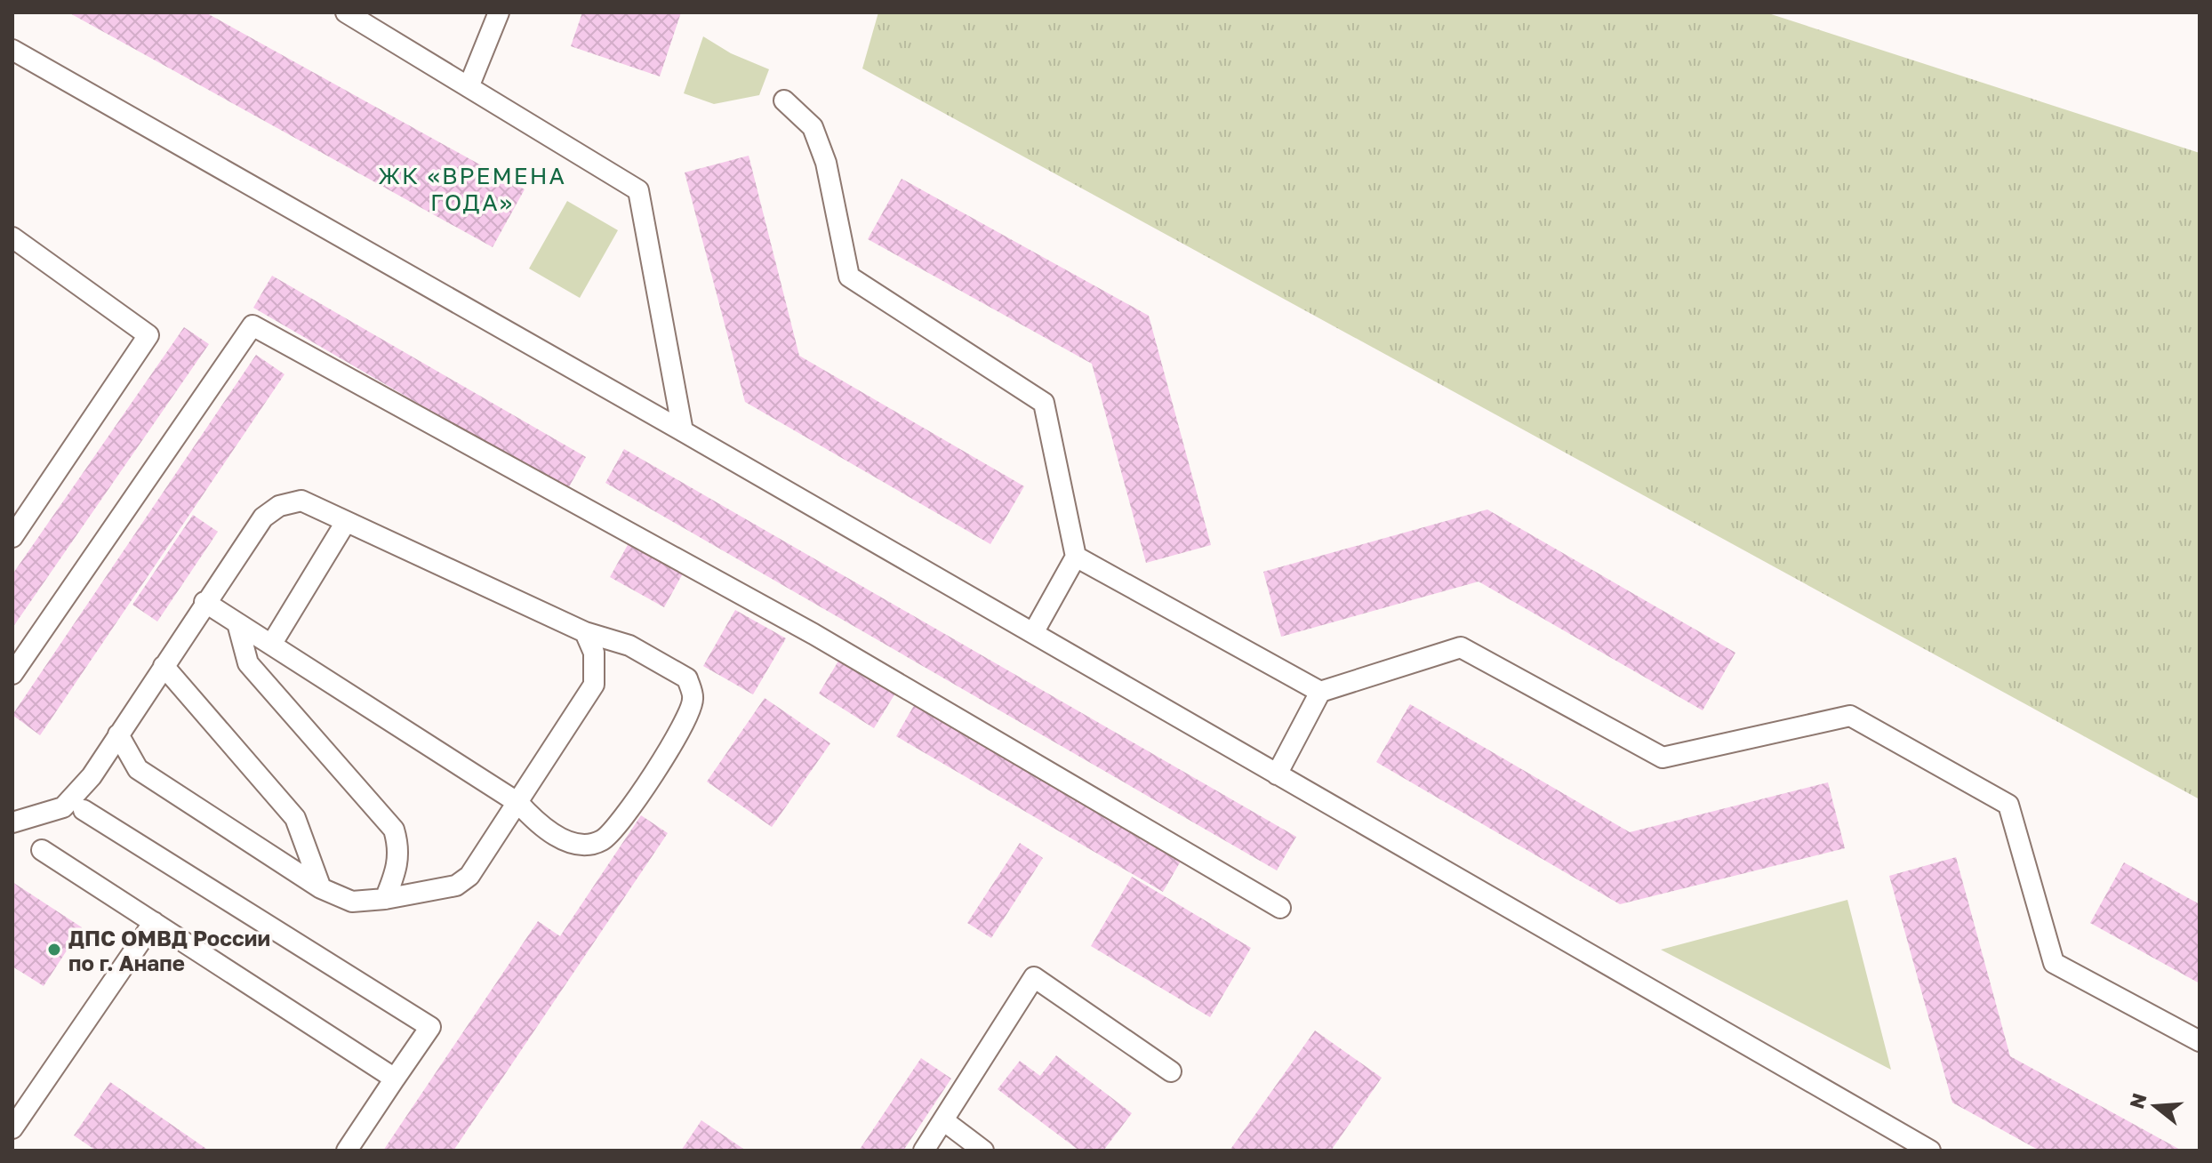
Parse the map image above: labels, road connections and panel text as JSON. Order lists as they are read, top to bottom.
{
  "districts": ["ЖК «ВРЕМЕНА ГОДА»"],
  "places": ["ДПС ОМВД России по г. Анапе"],
  "north": "left"
}
